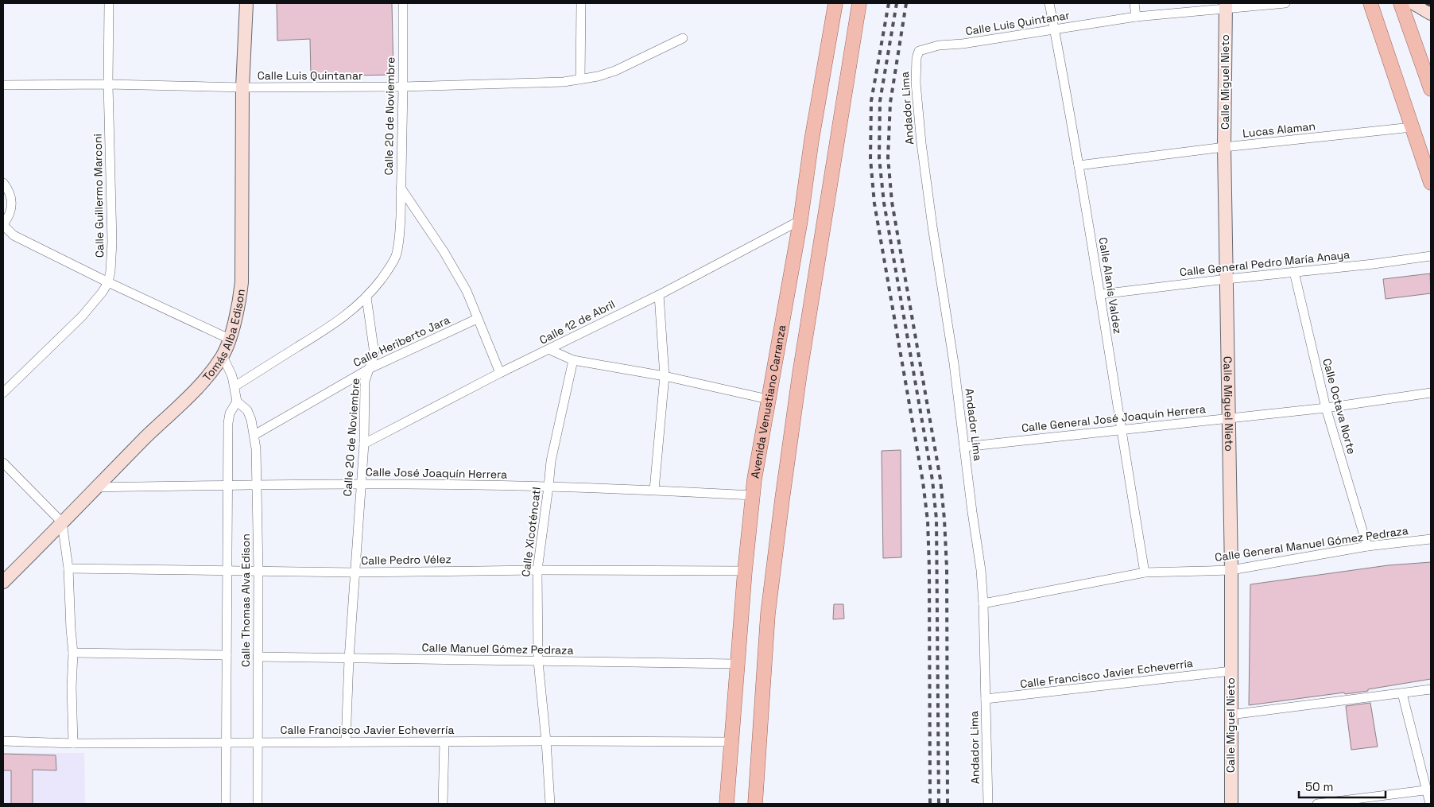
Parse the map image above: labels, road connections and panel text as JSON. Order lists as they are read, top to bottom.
{
  "streets": {
    "main road": ["Avenida Venustiano Carranza"],
    "street": [
      "Calle Luis Quintanar",
      "Calle Miguel Nieto",
      "Andador Lima",
      "Calle 20 de Noviembre",
      "Lucas Alaman",
      "Calle Guillermo Marconi",
      "Calle General Pedro María Anaya",
      "Calle Alanís Valdez",
      "Calle 12 de Abril",
      "Tomás Alba Edison",
      "Calle Heriberto Jara",
      "Calle Octava Norte",
      "Calle General José Joaquín Herrera",
      "Calle José Joaquín Herrera",
      "Calle Xicoténcatl",
      "Calle General Manuel Gómez Pedraza",
      "Calle Pedro Vélez",
      "Calle Thomas Alva Edison",
      "Calle Manuel Gómez Pedraza",
      "Calle Francisco Javier Echeverría"
    ]
  },
  "crossings": [
    ["Calle Luis Quintanar", "Calle Miguel Nieto"],
    ["Calle Luis Quintanar", "Andador Lima"],
    ["Calle Luis Quintanar", "Calle 20 de Noviembre"],
    ["Calle Luis Quintanar", "Calle Guillermo Marconi"],
    ["Calle Luis Quintanar", "Calle Alanís Valdez"],
    ["Calle Luis Quintanar", "Tomás Alba Edison"],
    ["Calle Miguel Nieto", "Lucas Alaman"],
    ["Calle Miguel Nieto", "Calle General Pedro María Anaya"],
    ["Calle Miguel Nieto", "Calle General José Joaquín Herrera"],
    ["Calle Miguel Nieto", "Calle General Manuel Gómez Pedraza"],
    ["Calle Miguel Nieto", "Calle Francisco Javier Echeverría"],
    ["Andador Lima", "Calle General José Joaquín Herrera"],
    ["Andador Lima", "Calle General Manuel Gómez Pedraza"],
    ["Andador Lima", "Calle Francisco Javier Echeverría"],
    ["Calle 20 de Noviembre", "Calle 12 de Abril"],
    ["Calle 20 de Noviembre", "Calle Heriberto Jara"],
    ["Calle 20 de Noviembre", "Calle José Joaquín Herrera"],
    ["Calle 20 de Noviembre", "Calle Pedro Vélez"],
    ["Calle 20 de Noviembre", "Calle Manuel Gómez Pedraza"],
    ["Calle 20 de Noviembre", "Calle Francisco Javier Echeverría"],
    ["Lucas Alaman", "Calle Alanís Valdez"],
    ["Calle General Pedro María Anaya", "Calle Alanís Valdez"],
    ["Calle General Pedro María Anaya", "Calle Octava Norte"],
    ["Calle Alanís Valdez", "Calle General José Joaquín Herrera"],
    ["Calle Alanís Valdez", "Calle General Manuel Gómez Pedraza"],
    ["Calle 12 de Abril", "Avenida Venustiano Carranza"],
    ["Tomás Alba Edison", "Calle José Joaquín Herrera"],
    ["Calle Heriberto Jara", "Calle Thomas Alva Edison"],
    ["Avenida Venustiano Carranza", "Calle José Joaquín Herrera"],
    ["Avenida Venustiano Carranza", "Calle Pedro Vélez"],
    ["Avenida Venustiano Carranza", "Calle Manuel Gómez Pedraza"],
    ["Avenida Venustiano Carranza", "Calle Francisco Javier Echeverría"],
    ["Calle Octava Norte", "Calle General José Joaquín Herrera"],
    ["Calle Octava Norte", "Calle General Manuel Gómez Pedraza"],
    ["Calle José Joaquín Herrera", "Calle Xicoténcatl"],
    ["Calle José Joaquín Herrera", "Calle Thomas Alva Edison"],
    ["Calle Xicoténcatl", "Calle Pedro Vélez"],
    ["Calle Xicoténcatl", "Calle Manuel Gómez Pedraza"],
    ["Calle Xicoténcatl", "Calle Francisco Javier Echeverría"],
    ["Calle Pedro Vélez", "Calle Thomas Alva Edison"],
    ["Calle Thomas Alva Edison", "Calle Manuel Gómez Pedraza"],
    ["Calle Thomas Alva Edison", "Calle Francisco Javier Echeverría"]
  ],
  "scale_bar": "50 m"
}
